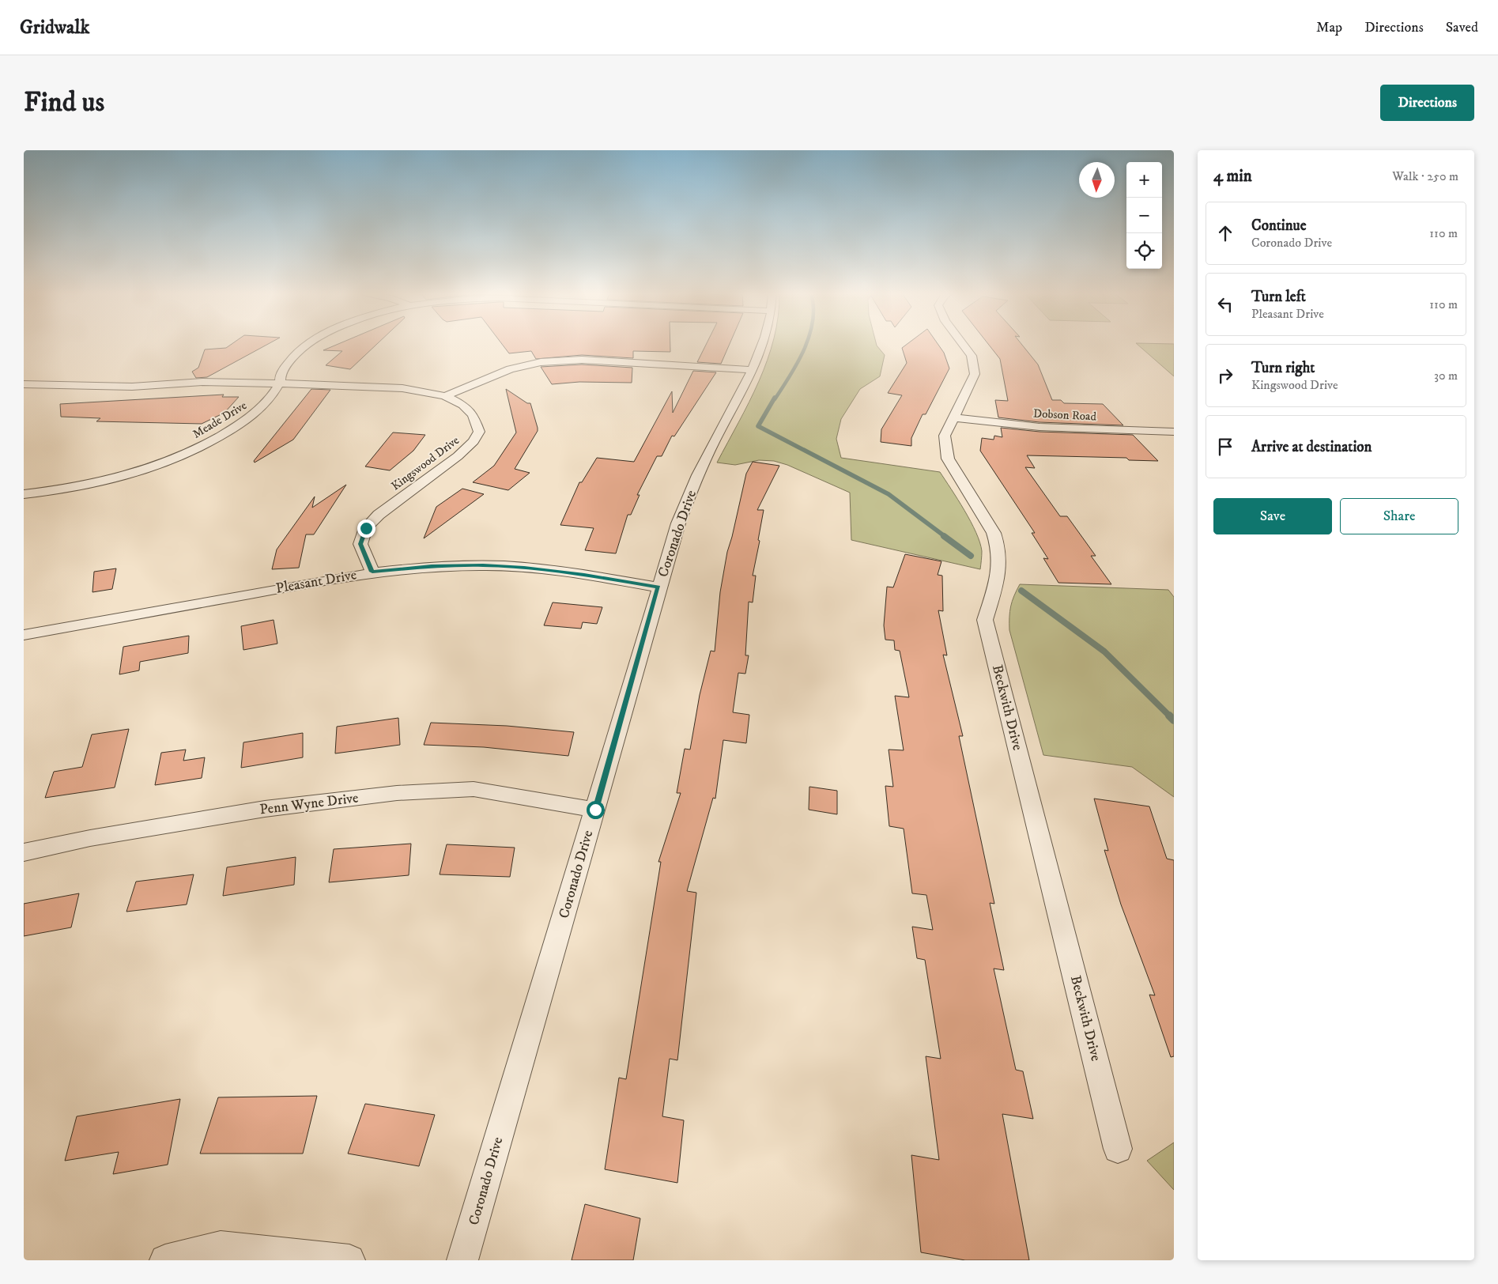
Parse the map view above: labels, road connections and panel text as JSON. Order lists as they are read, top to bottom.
{
  "streets": {
    "street": [
      "Dobson Road",
      "Meade Drive",
      "Kingswood Drive",
      "Coronado Drive",
      "Pleasant Drive",
      "Beckwith Drive",
      "Penn Wyne Drive"
    ]
  },
  "crossings": [
    ["Dobson Road", "Beckwith Drive"],
    ["Meade Drive", "Kingswood Drive"],
    ["Kingswood Drive", "Pleasant Drive"],
    ["Coronado Drive", "Pleasant Drive"],
    ["Coronado Drive", "Penn Wyne Drive"]
  ],
  "north": "bottom",
  "page": {
    "header": "Gridwalk",
    "nav": ["Map", "Directions", "Saved"],
    "buttons": [
      "Directions",
      ["Save", "Share"]
    ],
    "title": "Find us",
    "heading": ["4 min", "Walk · 250 m"],
    "map_buttons": ["+", "−"],
    "list": [
      ["Continue", "Coronado Drive", "110 m"],
      ["Turn left", "Pleasant Drive", "110 m"],
      ["Turn right", "Kingswood Drive", "30 m"],
      "Arrive at destination"
    ]
  }
}
